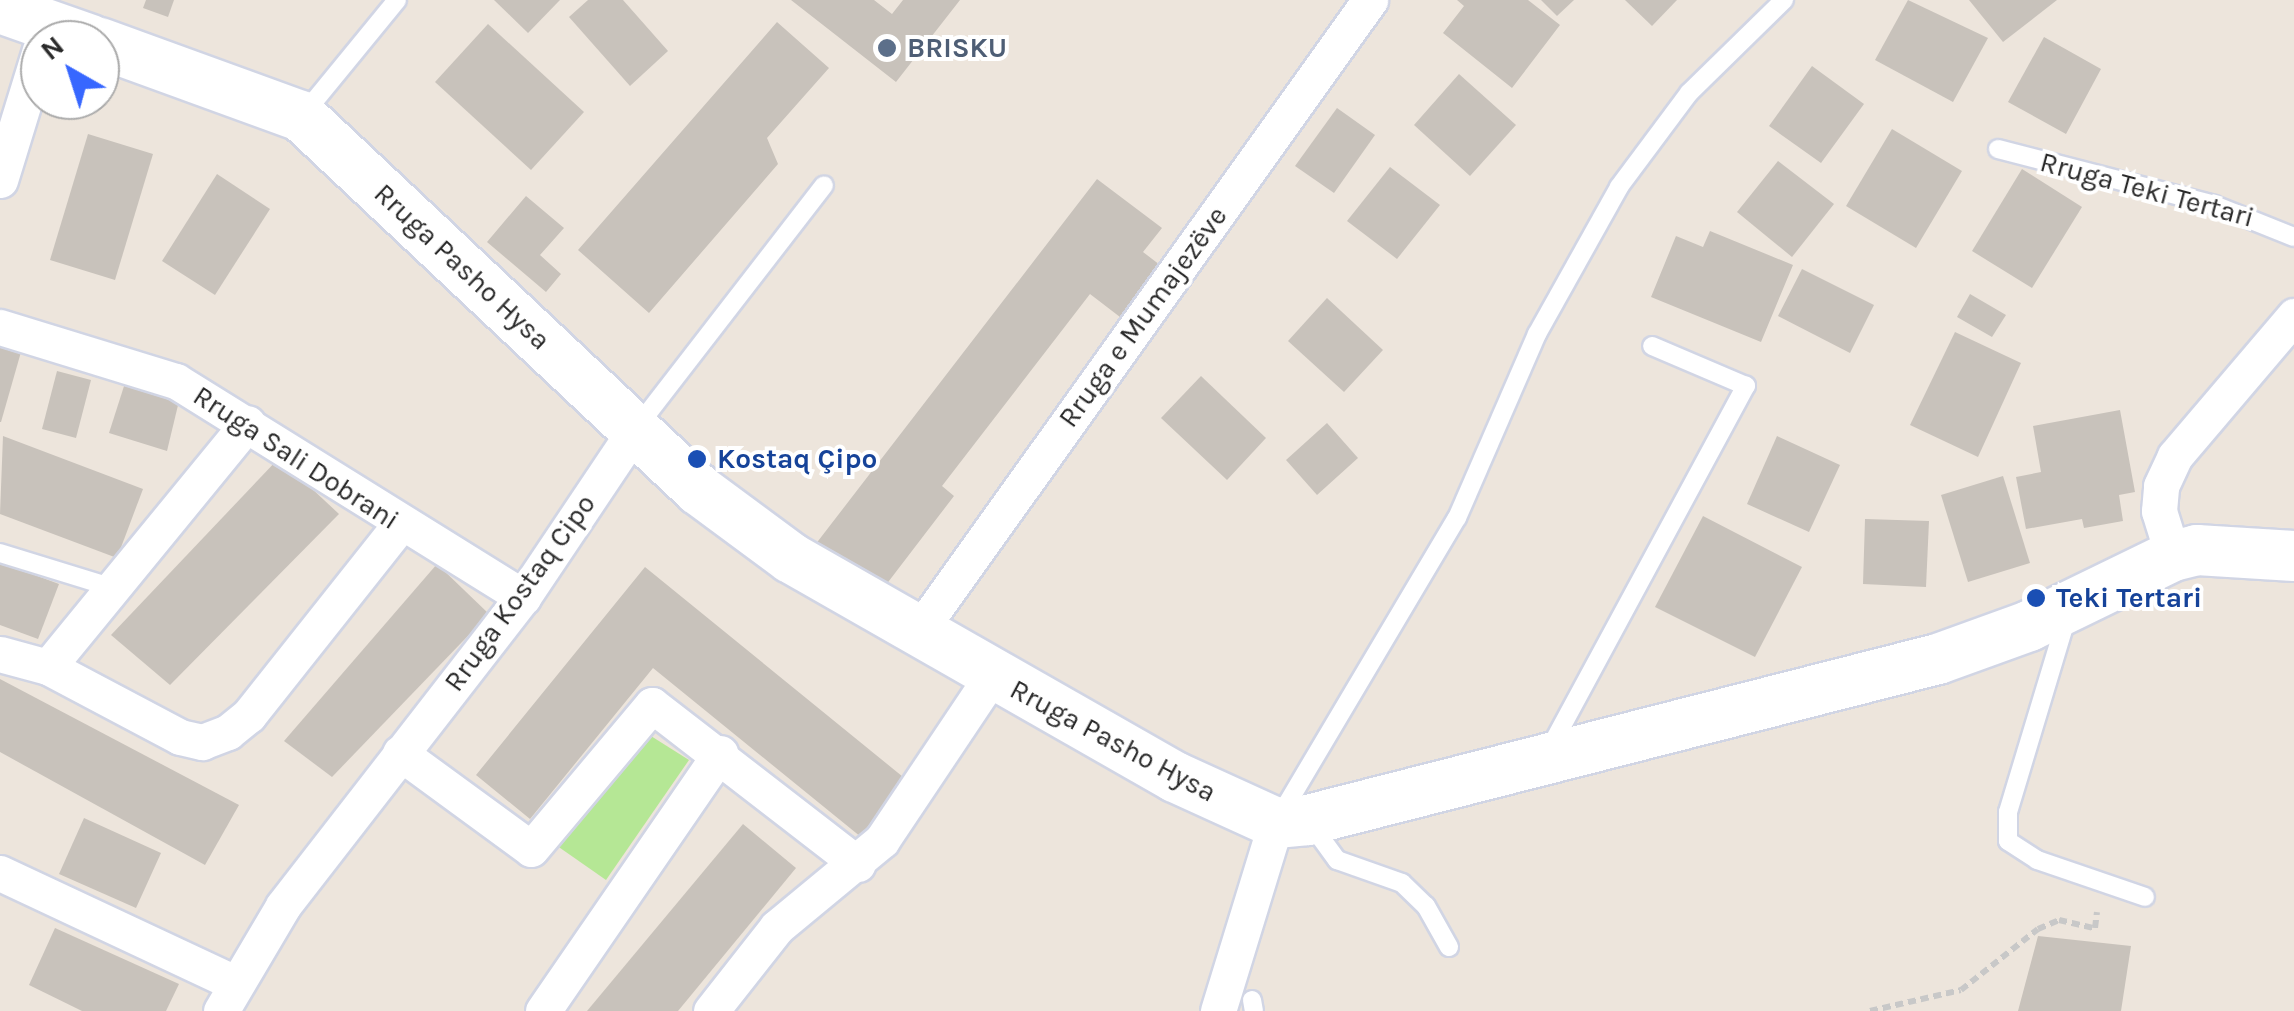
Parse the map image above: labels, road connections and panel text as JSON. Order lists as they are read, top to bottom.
{
  "streets": {
    "main road": ["Rruga Pasho Hysa"],
    "street": ["Rruga e Mumajezëve", "Rruga Sali Dobrani", "Rruga Kostaq Cipo"],
    "lane": ["Rruga Teki Tertari"]
  },
  "crossings": [
    ["Rruga Pasho Hysa", "Rruga e Mumajezëve"],
    ["Rruga Pasho Hysa", "Rruga Kostaq Cipo"],
    ["Rruga Sali Dobrani", "Rruga Kostaq Cipo"]
  ],
  "places": ["BRISKU", "Kostaq Çipo", "Teki Tertari"],
  "north": "top left"
}
